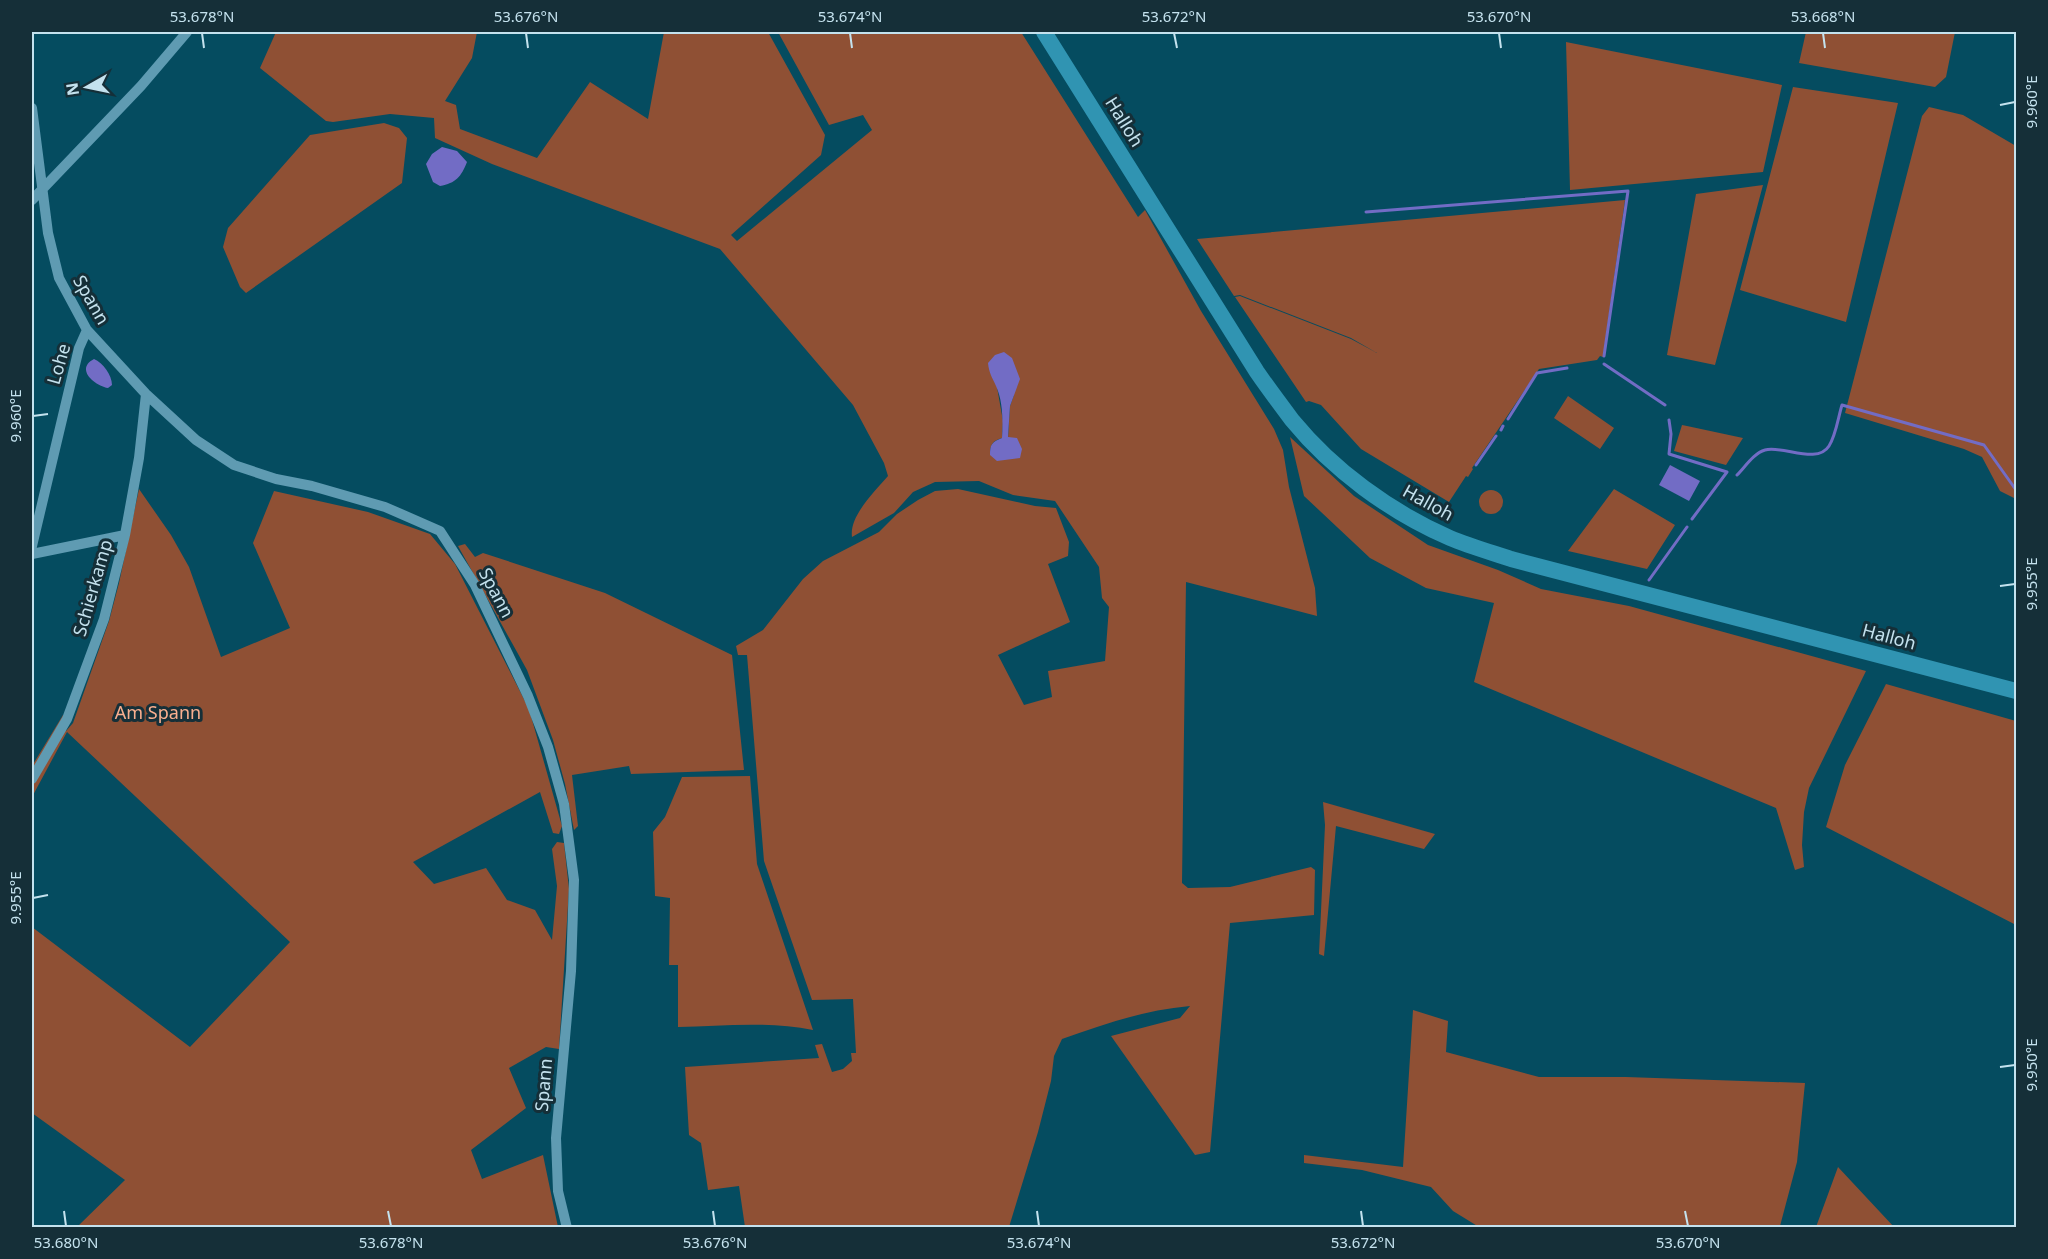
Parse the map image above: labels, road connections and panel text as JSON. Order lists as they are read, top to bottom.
{
  "streets": {
    "main road": ["Halloh"],
    "street": ["Spann", "Lohe", "Schierkamp"]
  },
  "crossings": [
    ["Spann", "Lohe"],
    ["Spann", "Schierkamp"]
  ],
  "parks": ["Am Spann"],
  "north": "left",
  "coordinates": [
    "53.678°N",
    "53.676°N",
    "53.674°N",
    "53.672°N",
    "53.670°N",
    "53.668°N",
    "9.960°E",
    "9.955°E",
    "9.950°E",
    "53.680°N"
  ]
}
